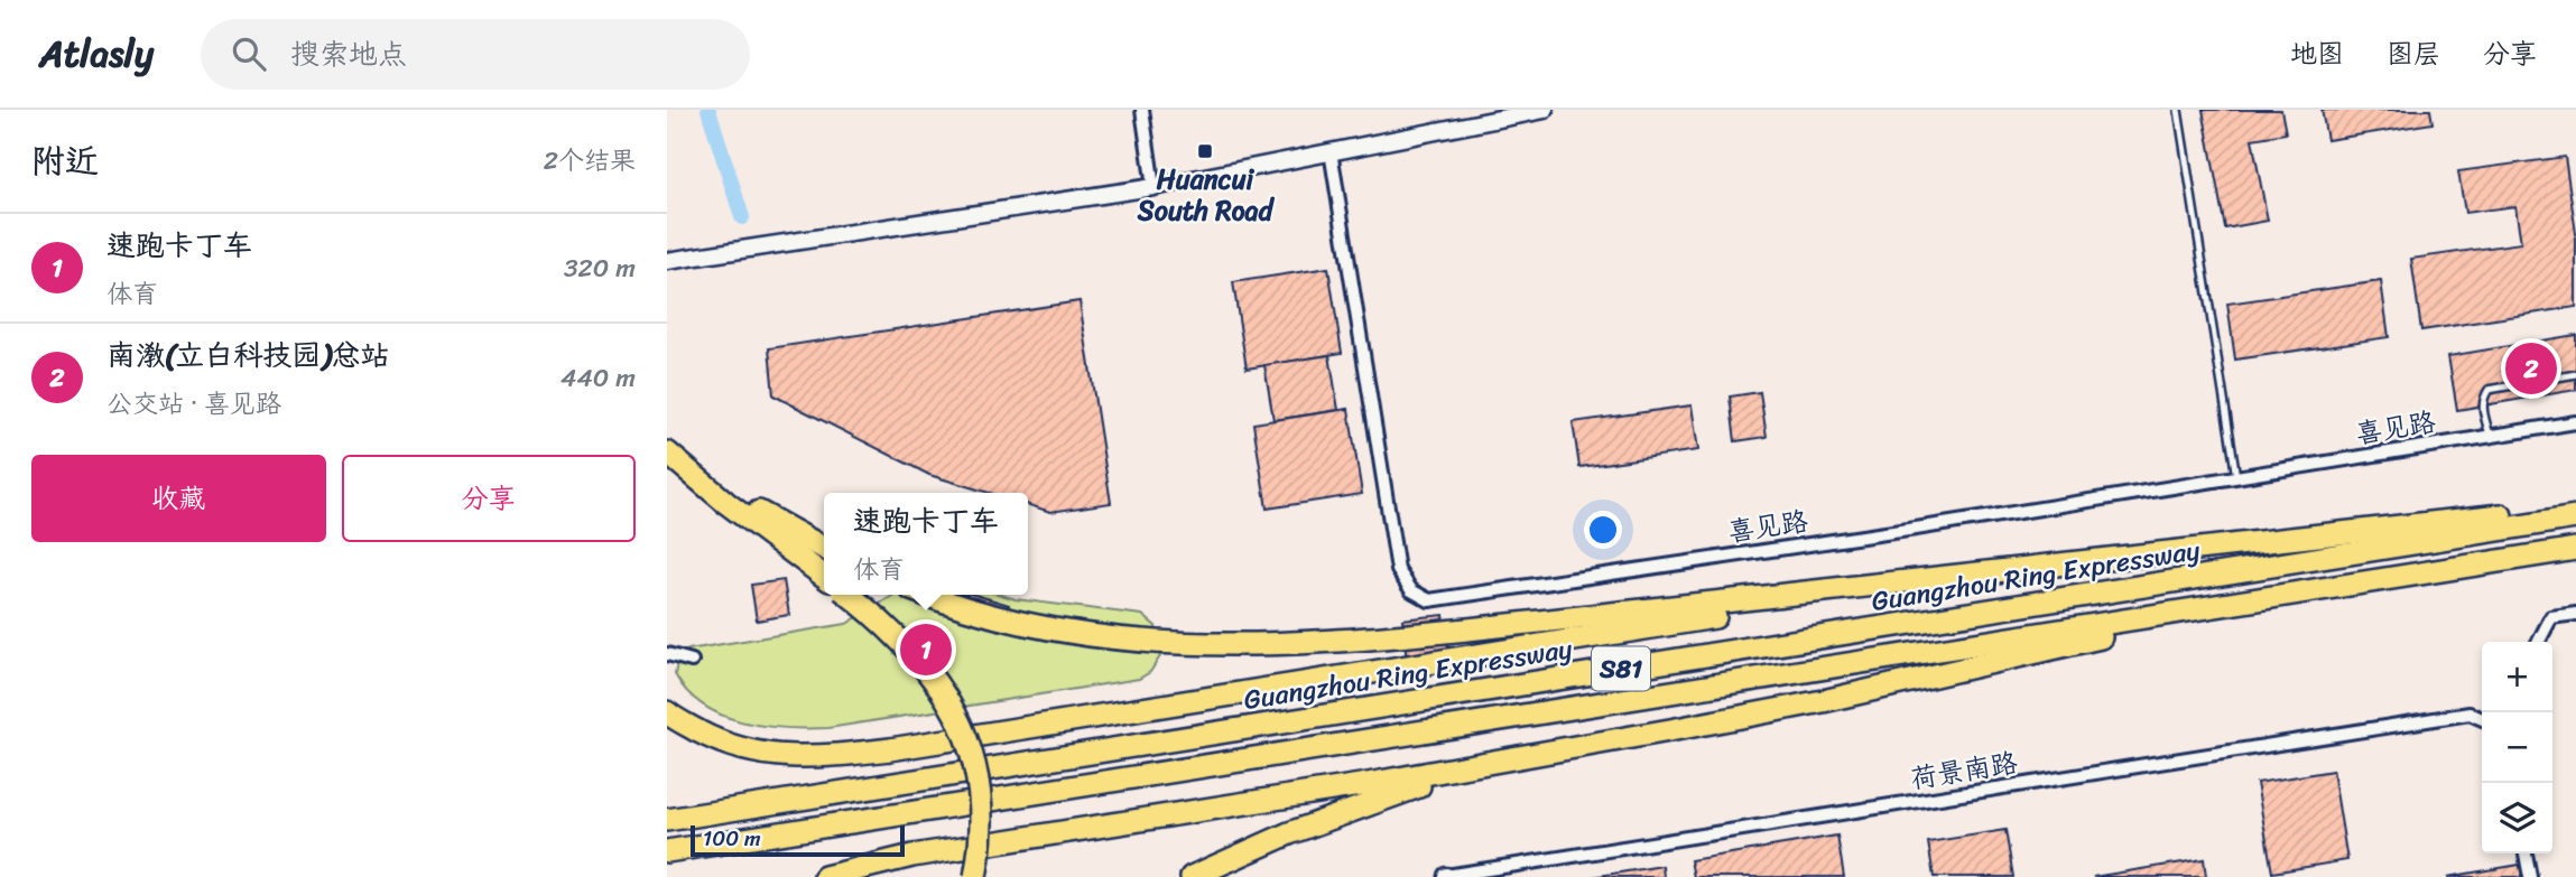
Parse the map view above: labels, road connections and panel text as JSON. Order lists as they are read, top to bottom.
{
  "streets": {
    "highway": ["Guangzhou Ring Expressway", "S81"],
    "street": ["喜见路", "荷景南路"]
  },
  "places": {
    "transit": ["Huancui South Road"]
  },
  "scale_bar": "100 m",
  "page": {
    "header": "Atlasly",
    "search": "搜索地点",
    "nav": ["地图", "图层", "分享"],
    "heading": ["附近", "2个结果"],
    "list": [
      {
        "mark": "1",
        "name": "速跑卡丁车",
        "note": "体育",
        "value": "320 m"
      },
      {
        "mark": "2",
        "name": "南漖(立白科技园)总站",
        "note": "公交站 · 喜见路",
        "value": "440 m"
      }
    ],
    "pins": ["2", "1"],
    "buttons": ["收藏", "分享"],
    "popup": ["速跑卡丁车", "体育"],
    "map_buttons": ["+", "−"],
    "scale": "100 m"
  }
}
